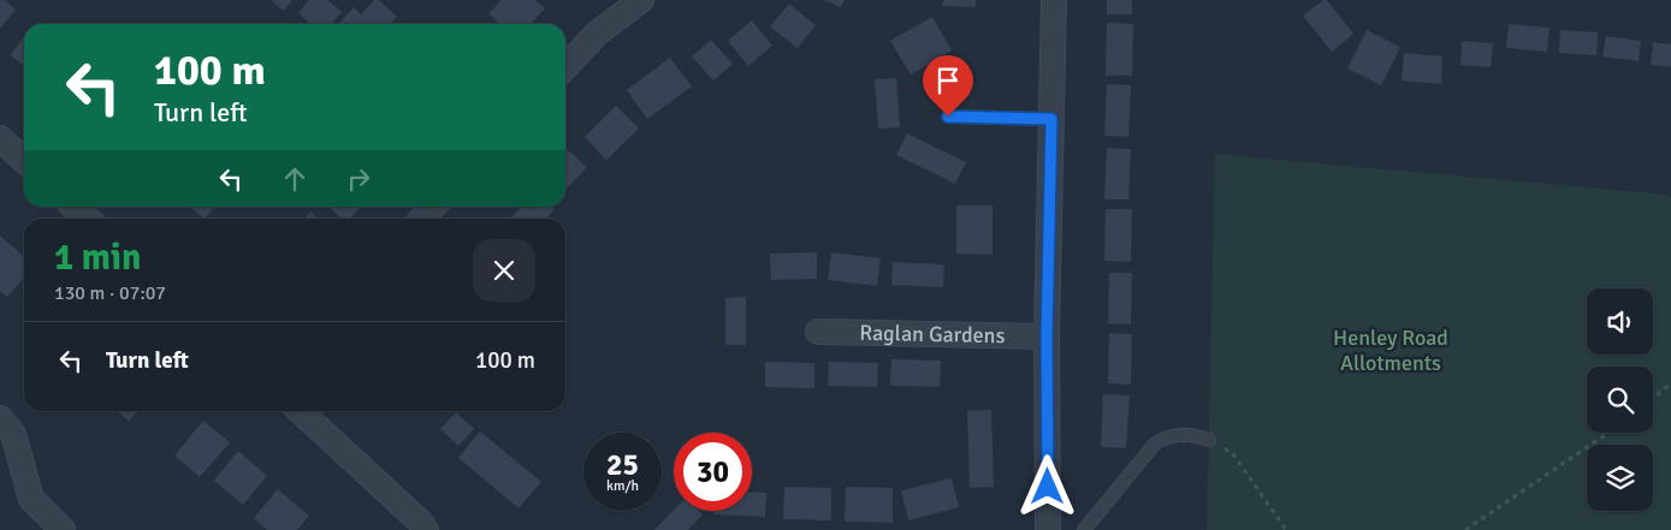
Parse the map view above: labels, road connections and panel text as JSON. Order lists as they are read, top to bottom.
{
  "streets": {
    "street": ["Raglan Gardens"]
  },
  "parks": ["Henley Road Allotments"],
  "page": {
    "turn": ["100 m", "Turn left"],
    "heading": ["1 min", "130 m · 07:07"],
    "list": [
      {
        "name": "Turn left",
        "value": "100 m"
      }
    ],
    "speed": "25 km/h",
    "limit": "30"
  }
}
